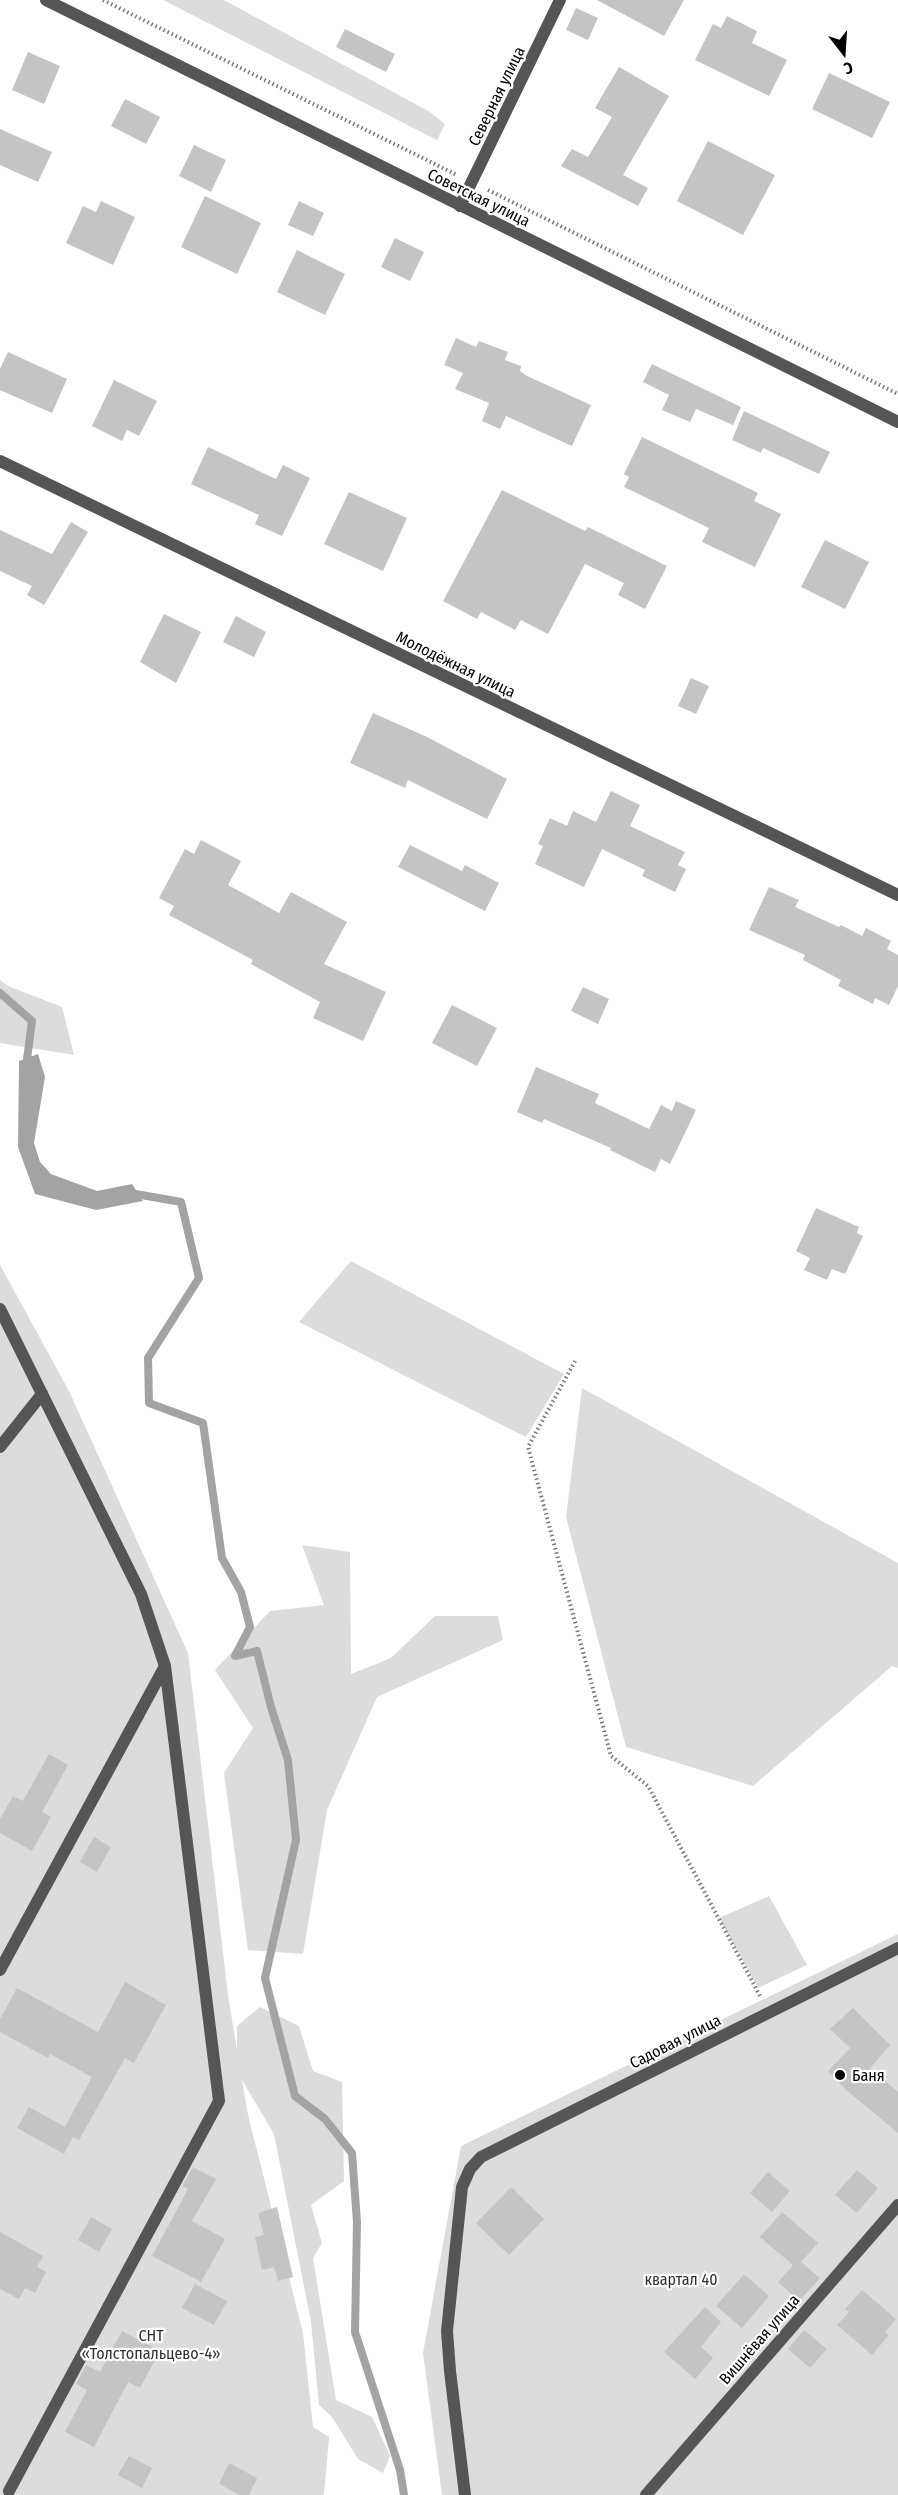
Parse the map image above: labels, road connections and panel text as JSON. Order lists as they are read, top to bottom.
{
  "streets": {
    "street": [
      "Северная улица",
      "Советская улица",
      "Молодёжная улица",
      "Садовая улица",
      "Вишнёвая улица"
    ]
  },
  "crossings": [
    ["Северная улица", "Советская улица"]
  ],
  "parks": ["квартал 40", "СНТ «Толстопальцево-4»"],
  "places": ["Баня"],
  "north": "bottom"
}
